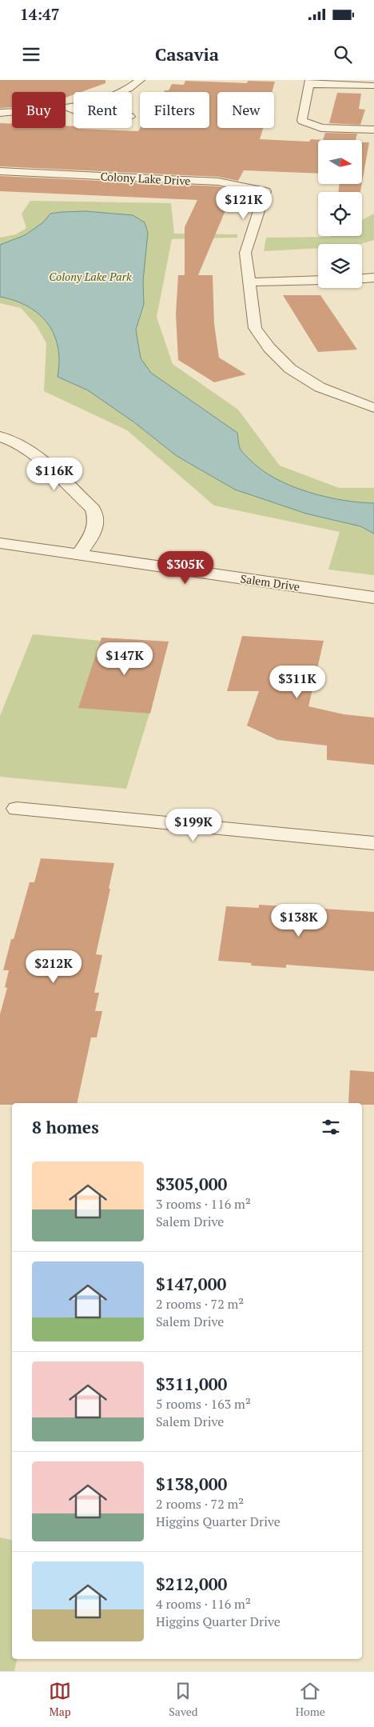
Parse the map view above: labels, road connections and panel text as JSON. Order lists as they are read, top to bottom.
{
  "streets": {
    "street": ["Colony Lake Drive", "Salem Drive"]
  },
  "parks": ["Colony Lake Park"],
  "north": "right",
  "page": {
    "status": "14:47",
    "header": "Casavia",
    "chip": [
      "Buy",
      "Rent",
      "Filters",
      "New"
    ],
    "price": [
      "$121K",
      "$116K",
      "$305K",
      "$147K",
      "$311K",
      "$199K",
      "$138K",
      "$212K"
    ],
    "heading": "8 homes",
    "list": [
      {
        "name": "$305,000",
        "note": "3 rooms · 116 m² · Salem Drive"
      },
      {
        "name": "$147,000",
        "note": "2 rooms · 72 m² · Salem Drive"
      },
      {
        "name": "$311,000",
        "note": "5 rooms · 163 m² · Salem Drive"
      },
      {
        "name": "$138,000",
        "note": "2 rooms · 72 m² · Higgins Quarter Drive"
      },
      {
        "name": "$212,000",
        "note": "4 rooms · 116 m² · Higgins Quarter Drive"
      }
    ],
    "tabs": ["Map", "Saved", "Home"]
  }
}
